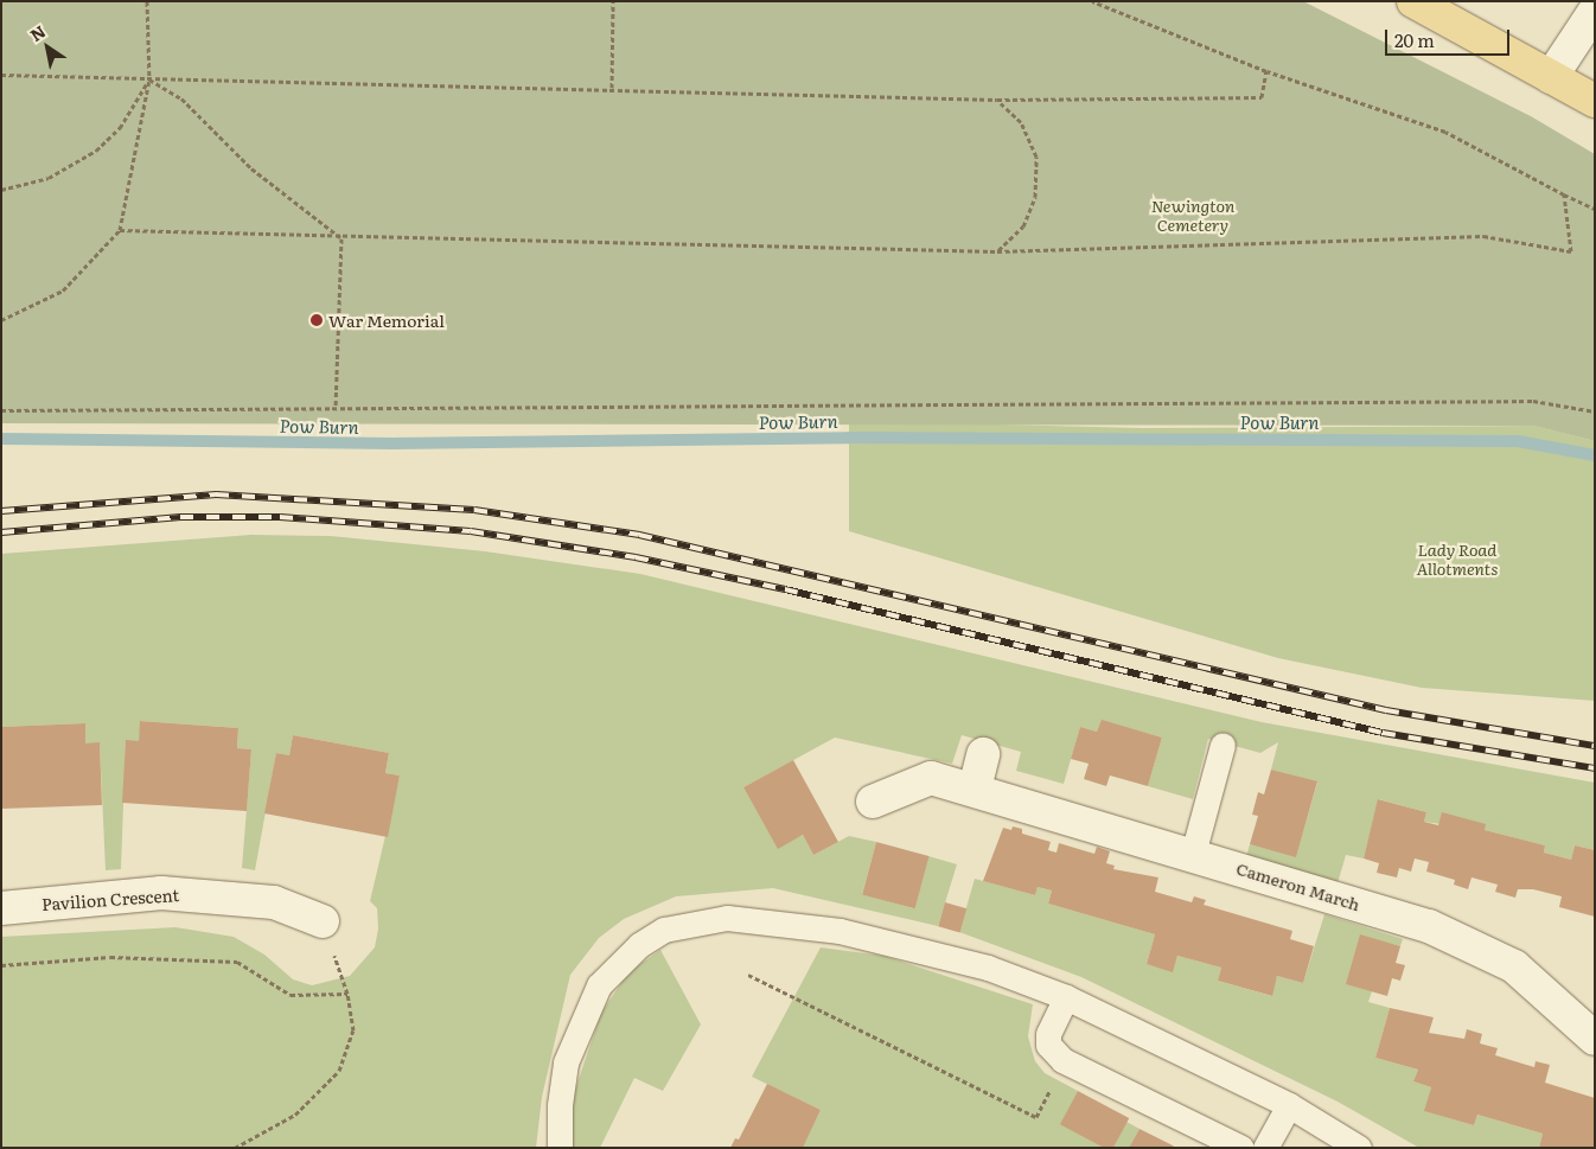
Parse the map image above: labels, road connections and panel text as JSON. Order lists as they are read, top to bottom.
{
  "streets": {
    "street": ["Cameron March", "Pavilion Crescent"]
  },
  "water": ["Pow Burn"],
  "parks": ["Newington Cemetery", "Lady Road Allotments"],
  "places": ["War Memorial"],
  "scale_bar": "20 m",
  "north": "top left"
}
